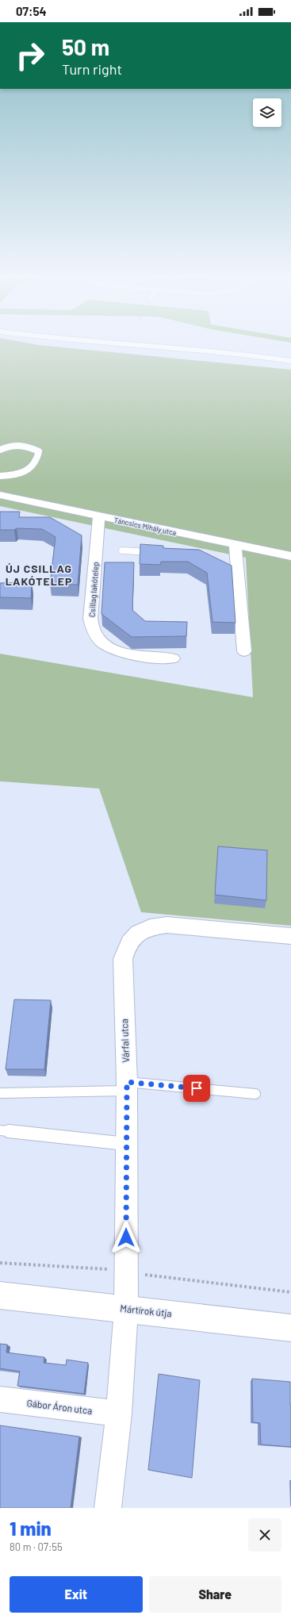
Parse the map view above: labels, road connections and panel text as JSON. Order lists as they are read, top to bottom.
{
  "streets": {
    "main road": ["Mártírok útja"],
    "street": [
      "Táncsics Mihály utca",
      "Csillag lakótelep",
      "Várfal utca",
      "Gábor Áron utca"
    ]
  },
  "crossings": [
    ["Táncsics Mihály utca", "Csillag lakótelep"],
    ["Várfal utca", "Mártírok útja"]
  ],
  "districts": ["ÚJ CSILLAG LAKÓTELEP"],
  "page": {
    "status": "07:54",
    "turn": ["50 m", "Turn right"],
    "heading": ["1 min", "80 m · 07:55"],
    "buttons": ["Exit", "Share"]
  }
}
